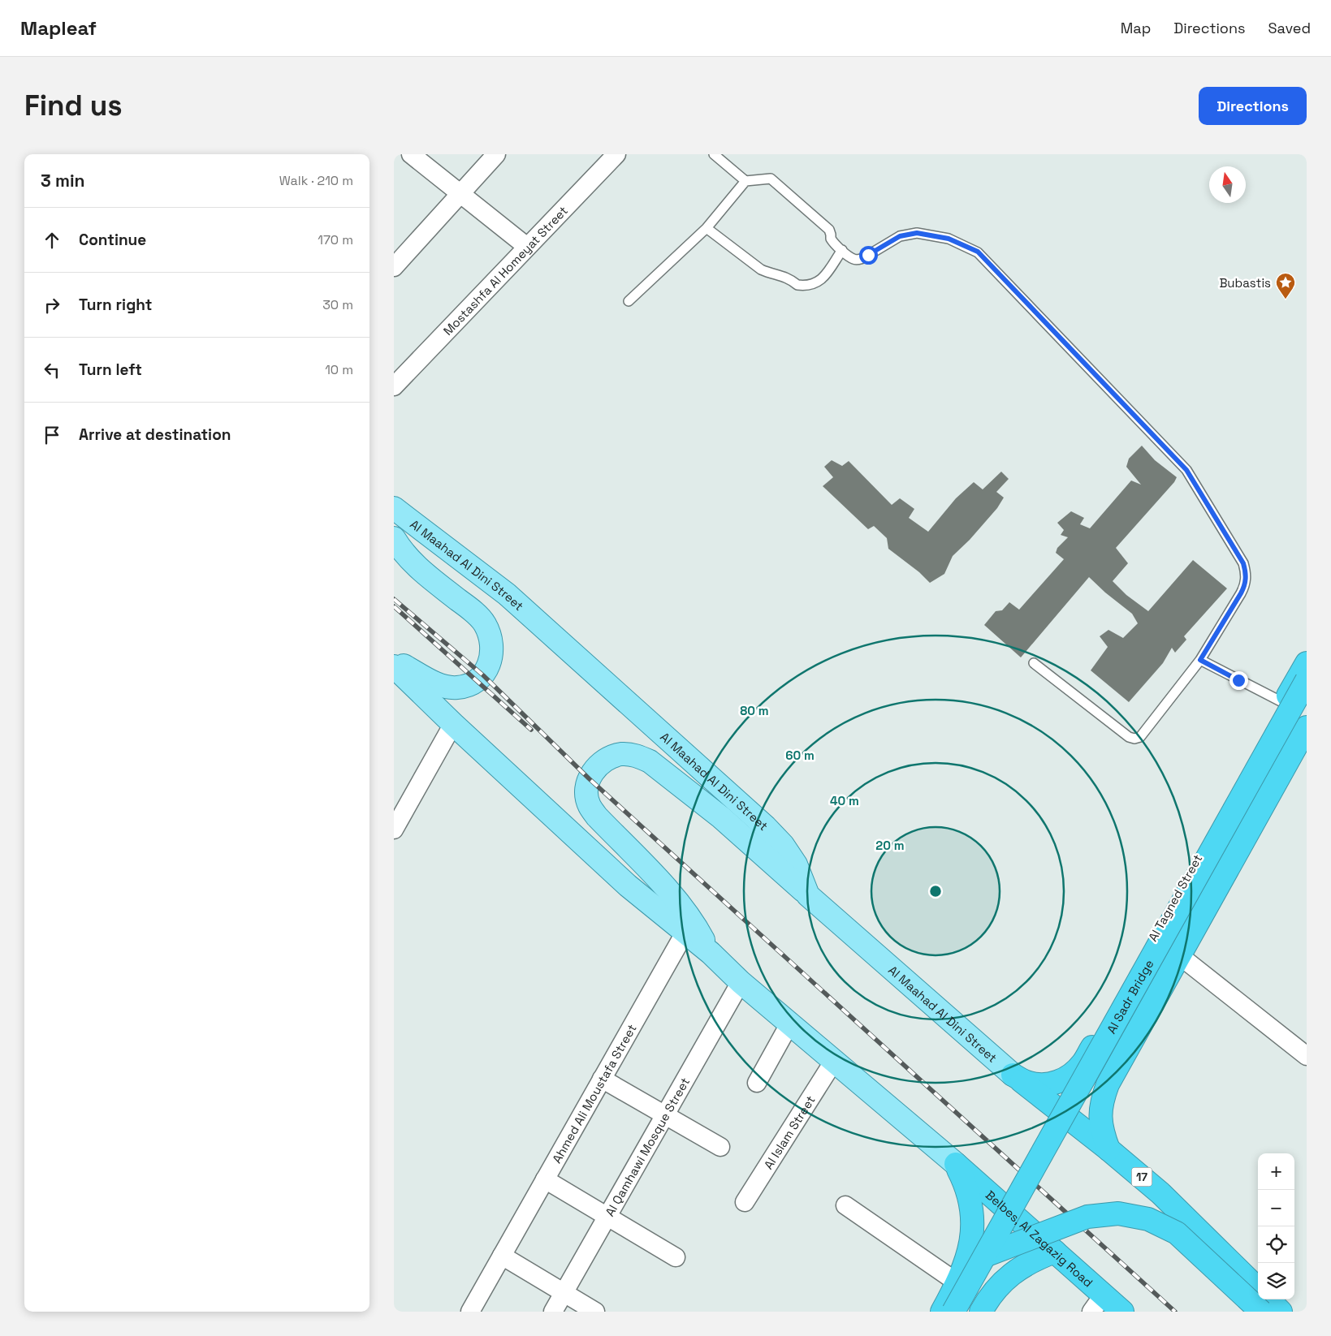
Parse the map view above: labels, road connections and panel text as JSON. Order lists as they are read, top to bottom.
{
  "streets": {
    "highway": [
      "Al Tagned Street",
      "Al Sadr Bridge",
      "17",
      "Belbes, Al Zagazig Road"
    ],
    "main road": ["Al Maahad Al Dini Street"],
    "street": [
      "Mostashfa Al Homeyat Street",
      "Ahmed Ali Moustafa Street",
      "Al Islam Street",
      "Al Qamhawi Mosque Street"
    ]
  },
  "crossings": [
    ["Al Maahad Al Dini Street", "Al Tagned Street"],
    ["Al Maahad Al Dini Street", "17"],
    ["Al Tagned Street", "17"]
  ],
  "places": {
    "place": ["Bubastis"]
  },
  "north": "top",
  "page": {
    "header": "Mapleaf",
    "nav": ["Map", "Directions", "Saved"],
    "buttons": "Directions",
    "title": "Find us",
    "heading": ["3 min", "Walk · 210 m"],
    "list": [
      ["Continue", "170 m"],
      ["Turn right", "30 m"],
      ["Turn left", "10 m"],
      "Arrive at destination"
    ],
    "map_buttons": ["+", "−"]
  },
  "rings": [
    "80 m",
    "60 m",
    "40 m",
    "20 m"
  ]
}
